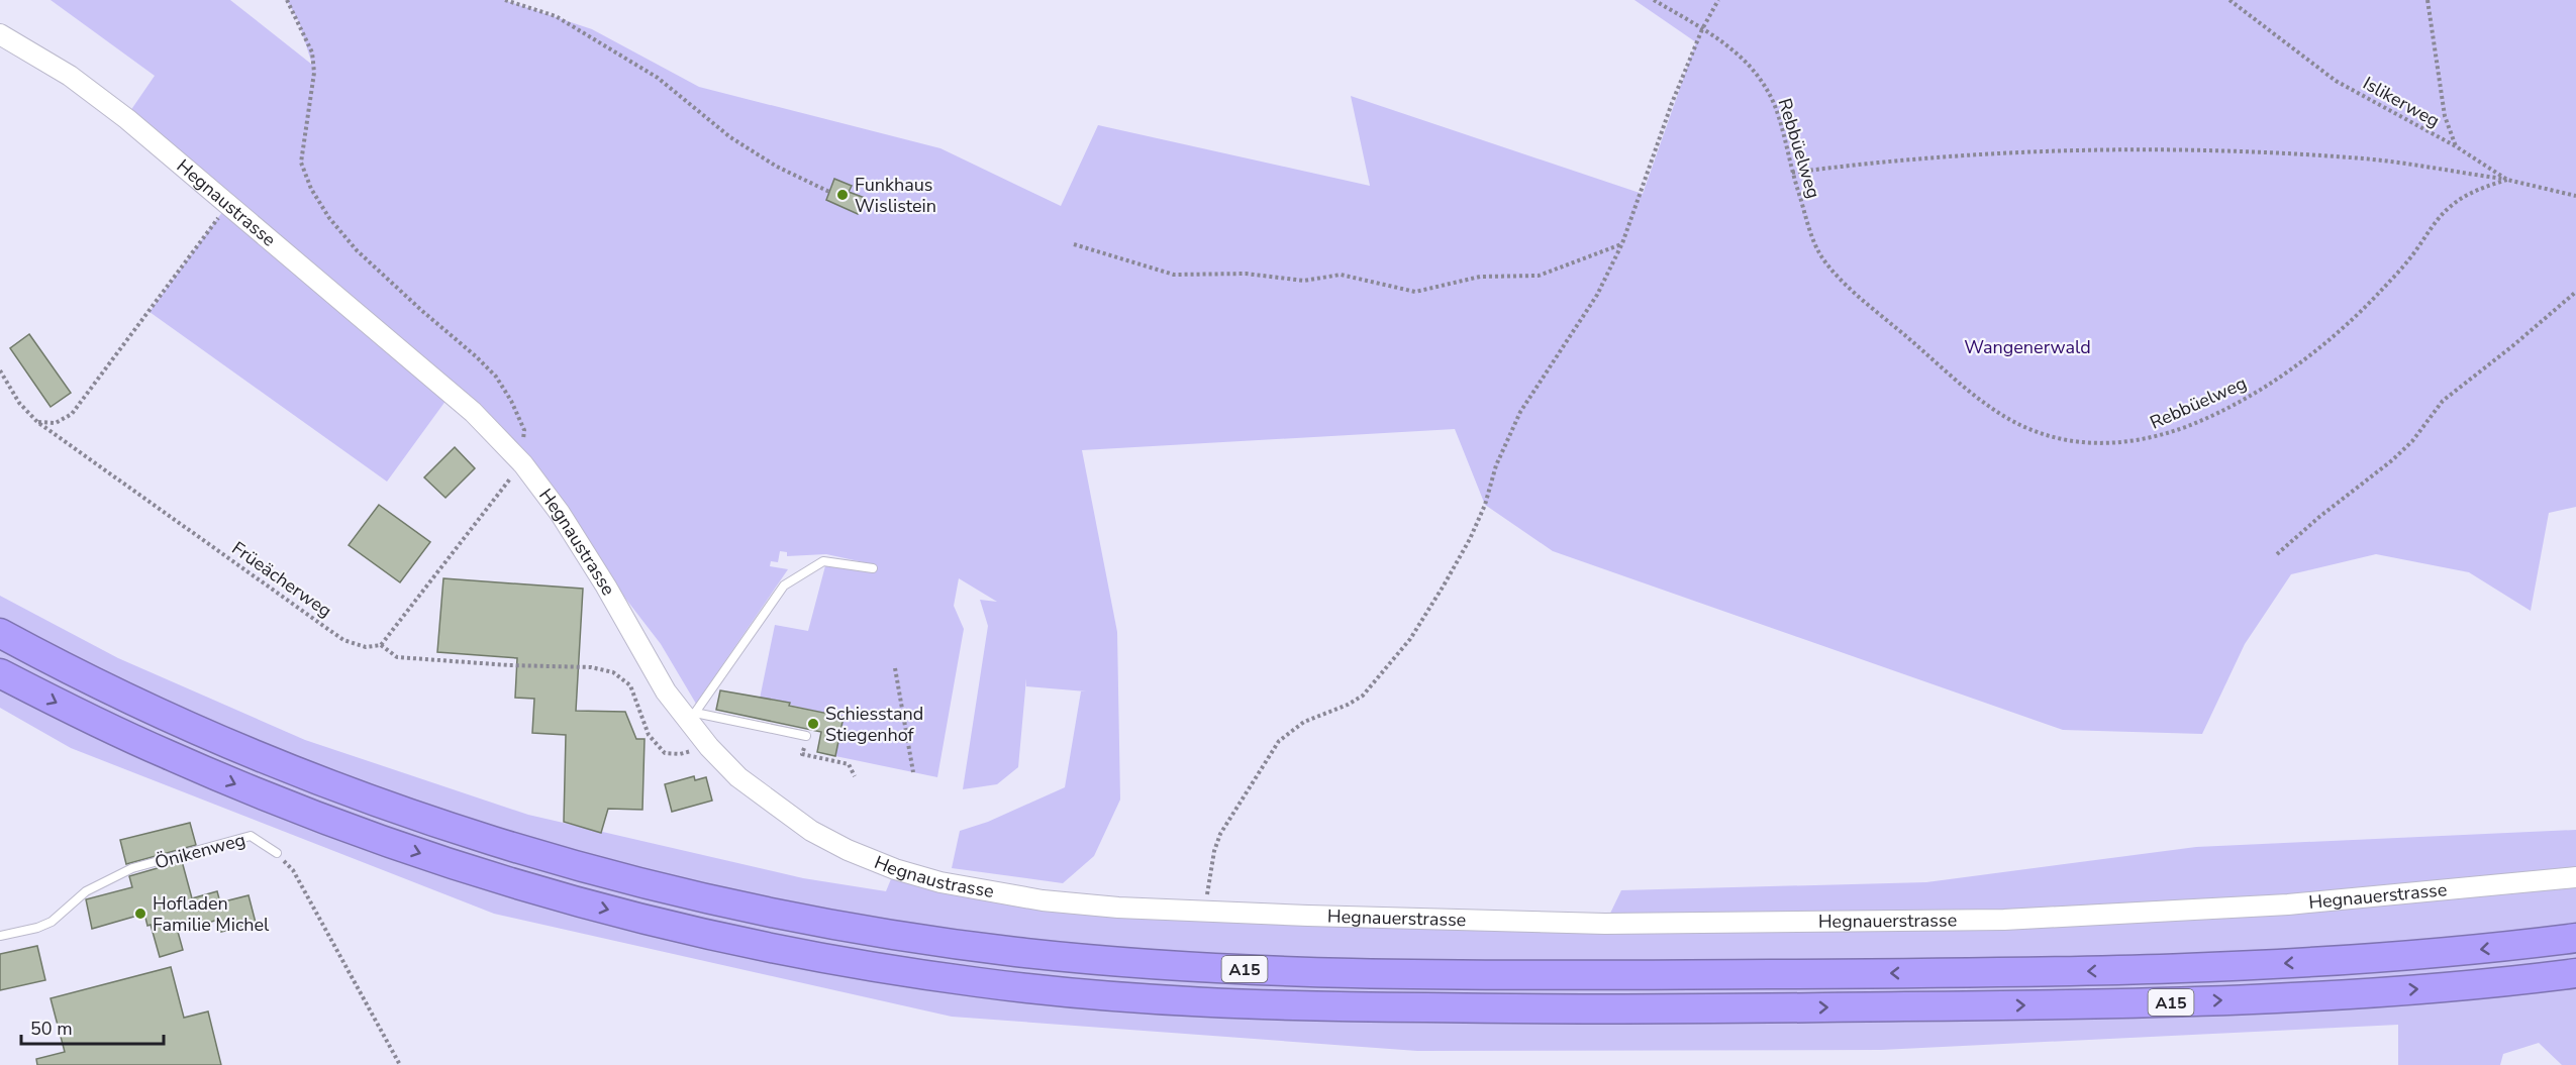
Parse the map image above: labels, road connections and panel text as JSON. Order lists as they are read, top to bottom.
{
  "streets": {
    "highway": ["A15"],
    "street": ["Hegnaustrasse", "Hegnauerstrasse"],
    "lane": ["Önikenweg"],
    "path": ["Islikerweg", "Rebbüelweg", "Früeächerweg"]
  },
  "crossings": [
    ["Islikerweg", "Rebbüelweg"],
    ["Hegnaustrasse", "Hegnauerstrasse"]
  ],
  "parks": ["Wangenerwald"],
  "places": ["Funkhaus Wislistein", "Schiesstand Stiegenhof", "Hofladen Familie Michel"],
  "scale_bar": "50 m"
}
